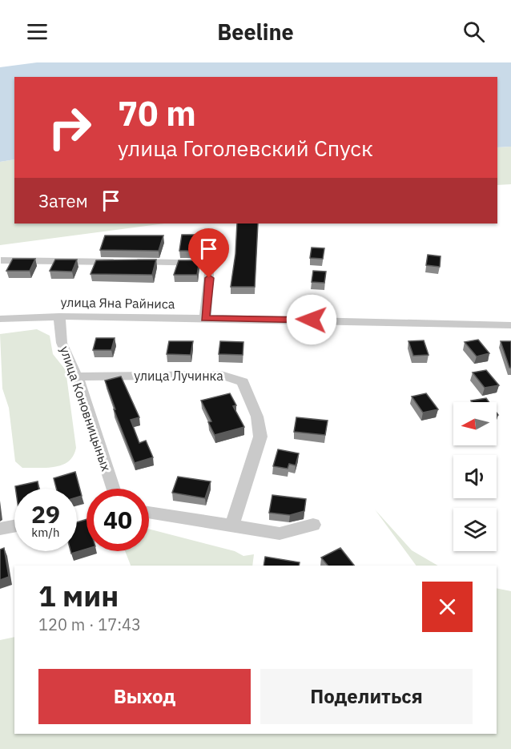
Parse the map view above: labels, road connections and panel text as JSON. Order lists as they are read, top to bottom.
{
  "streets": {
    "street": ["улица Яна Райниса", "улица Лучинка", "улица Коновницыных"]
  },
  "crossings": [
    ["улица Яна Райниса", "улица Коновницыных"],
    ["улица Лучинка", "улица Коновницыных"]
  ],
  "north": "left",
  "page": {
    "header": "Beeline",
    "turn": ["70 m", "улица Гоголевский Спуск"],
    "then": "Затем",
    "speed": "29 km/h",
    "limit": "40",
    "heading": ["1 мин", "120 m · 17:43"],
    "buttons": ["Выход", "Поделиться"]
  }
}
